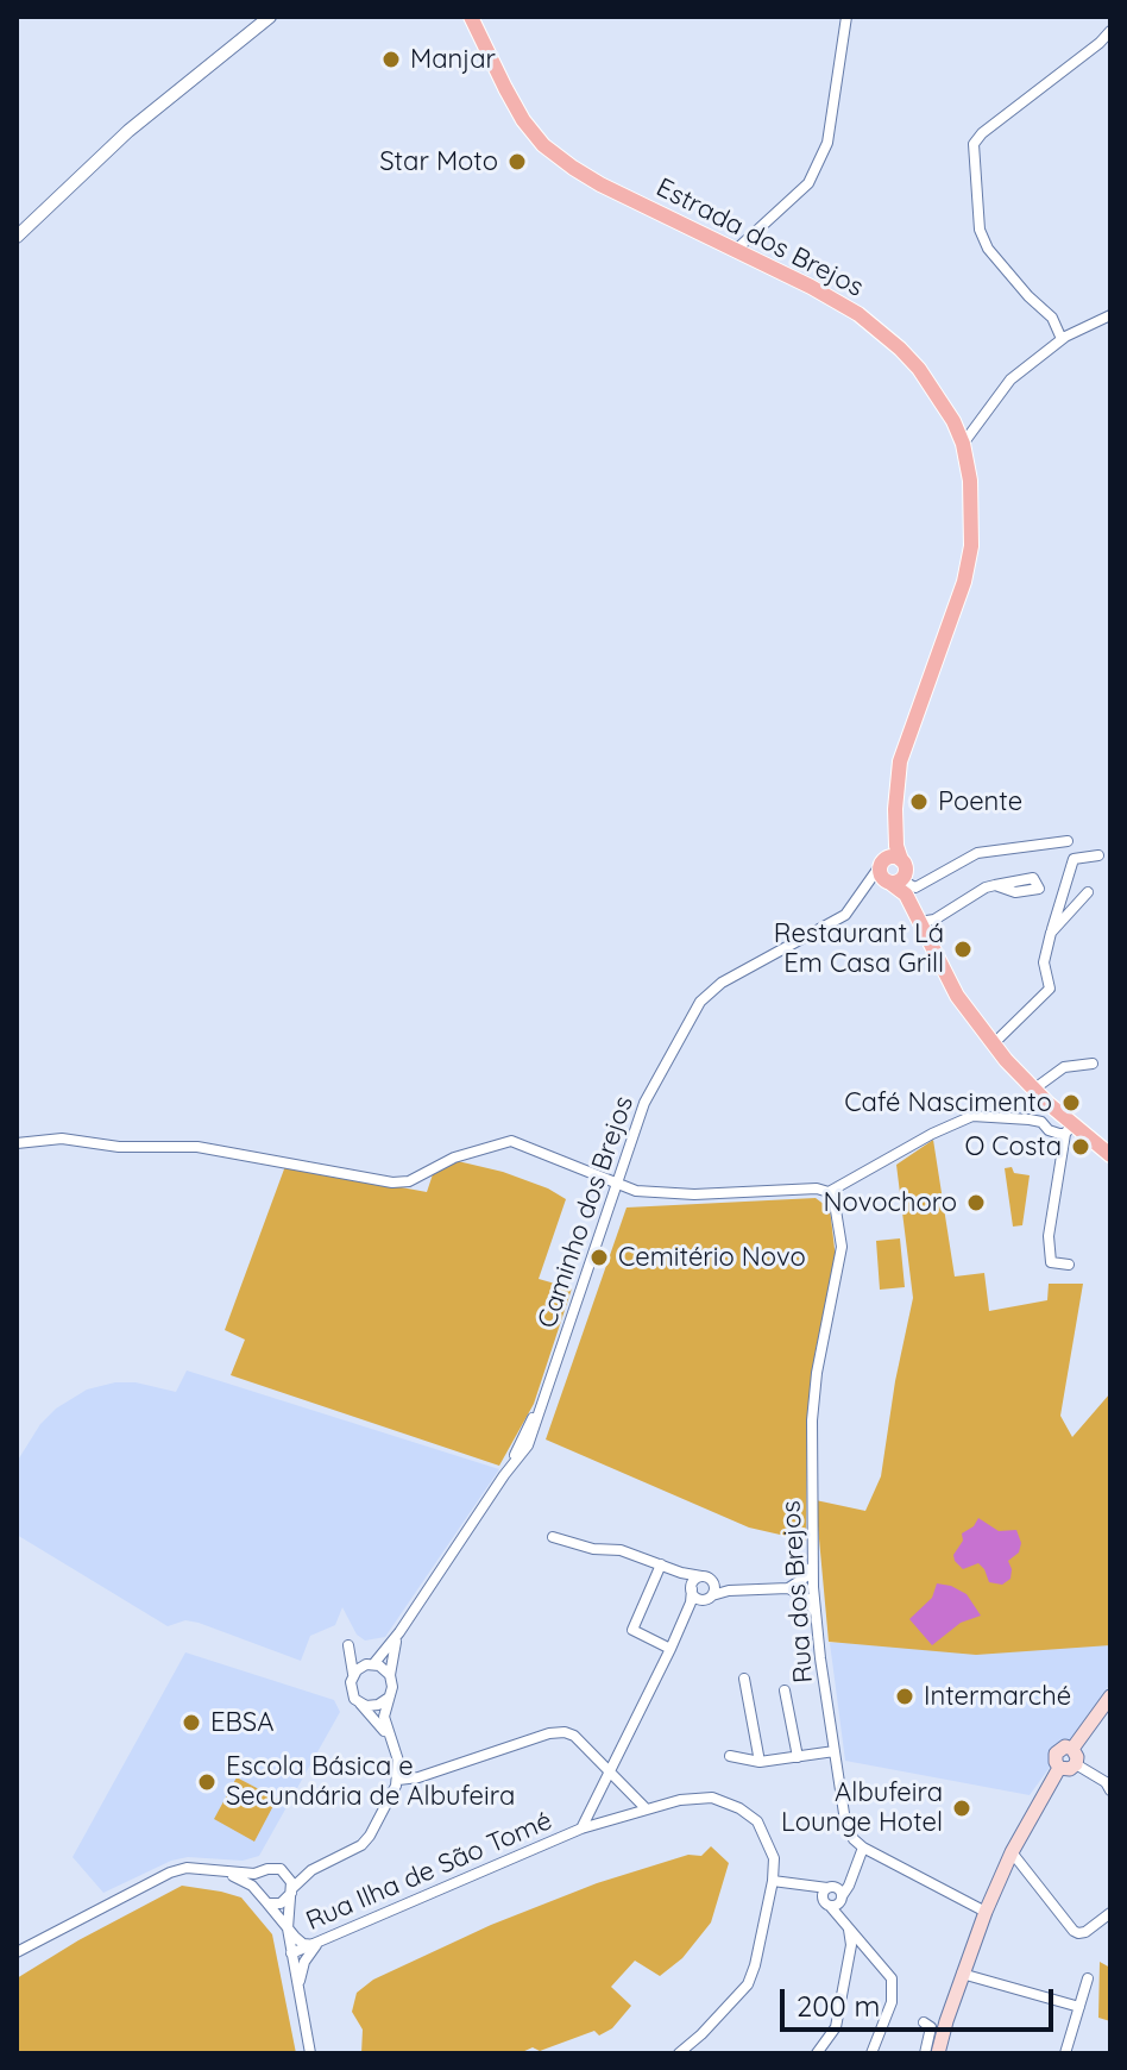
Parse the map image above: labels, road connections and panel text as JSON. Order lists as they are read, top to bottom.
{
  "streets": {
    "main road": ["Estrada dos Brejos"],
    "street": ["Caminho dos Brejos", "Rua dos Brejos", "Rua Ilha de São Tomé"]
  },
  "places": [
    "Manjar",
    "Star Moto",
    "Poente",
    "Restaurant Lá Em Casa Grill",
    "Café Nascimento",
    "O Costa",
    "Novochoro",
    "Cemitério Novo",
    "Intermarché",
    "EBSA",
    "Escola Básica e Secundária de Albufeira",
    "Albufeira Lounge Hotel"
  ],
  "scale_bar": "200 m"
}
